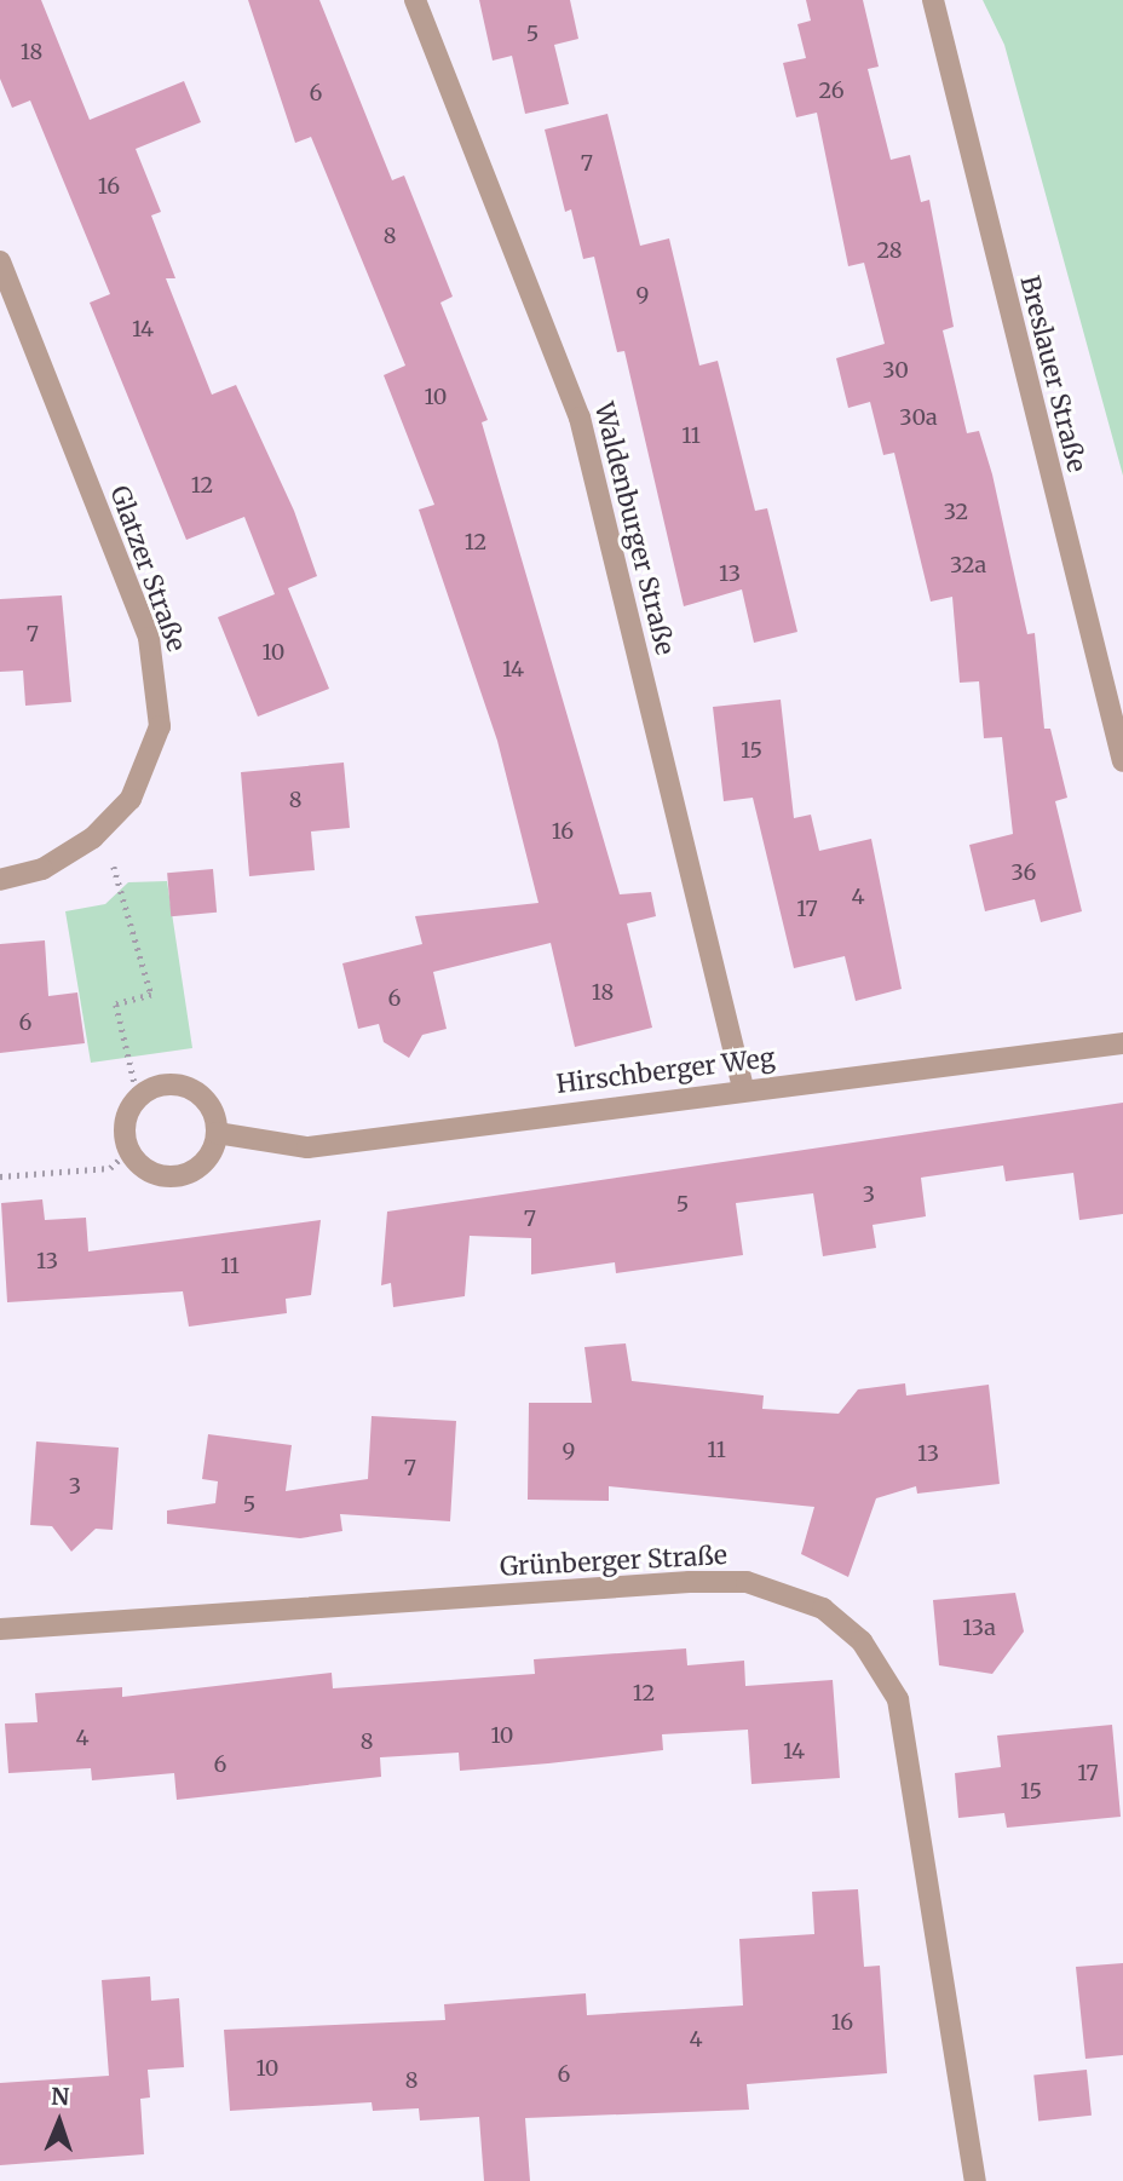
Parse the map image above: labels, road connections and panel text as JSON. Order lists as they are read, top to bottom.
{
  "streets": {
    "street": [
      "Breslauer Straße",
      "Waldenburger Straße",
      "Glatzer Straße",
      "Hirschberger Weg",
      "Grünberger Straße"
    ]
  },
  "crossings": [
    ["Waldenburger Straße", "Hirschberger Weg"]
  ],
  "house_numbers": [
    "5",
    "18",
    "26",
    "6",
    "7",
    "16",
    "8",
    "28",
    "9",
    "14",
    "30",
    "10",
    "30a",
    "11",
    "12",
    "32",
    "12",
    "32a",
    "13",
    "7",
    "10",
    "14",
    "15",
    "8",
    "16",
    "36",
    "4",
    "17",
    "18",
    "6",
    "6",
    "3",
    "5",
    "7",
    "13",
    "11",
    "11",
    "9",
    "13",
    "7",
    "3",
    "5",
    "13a",
    "12",
    "10",
    "4",
    "8",
    "14",
    "6",
    "17",
    "15",
    "16",
    "4",
    "10",
    "6",
    "8"
  ],
  "north": "top"
}
